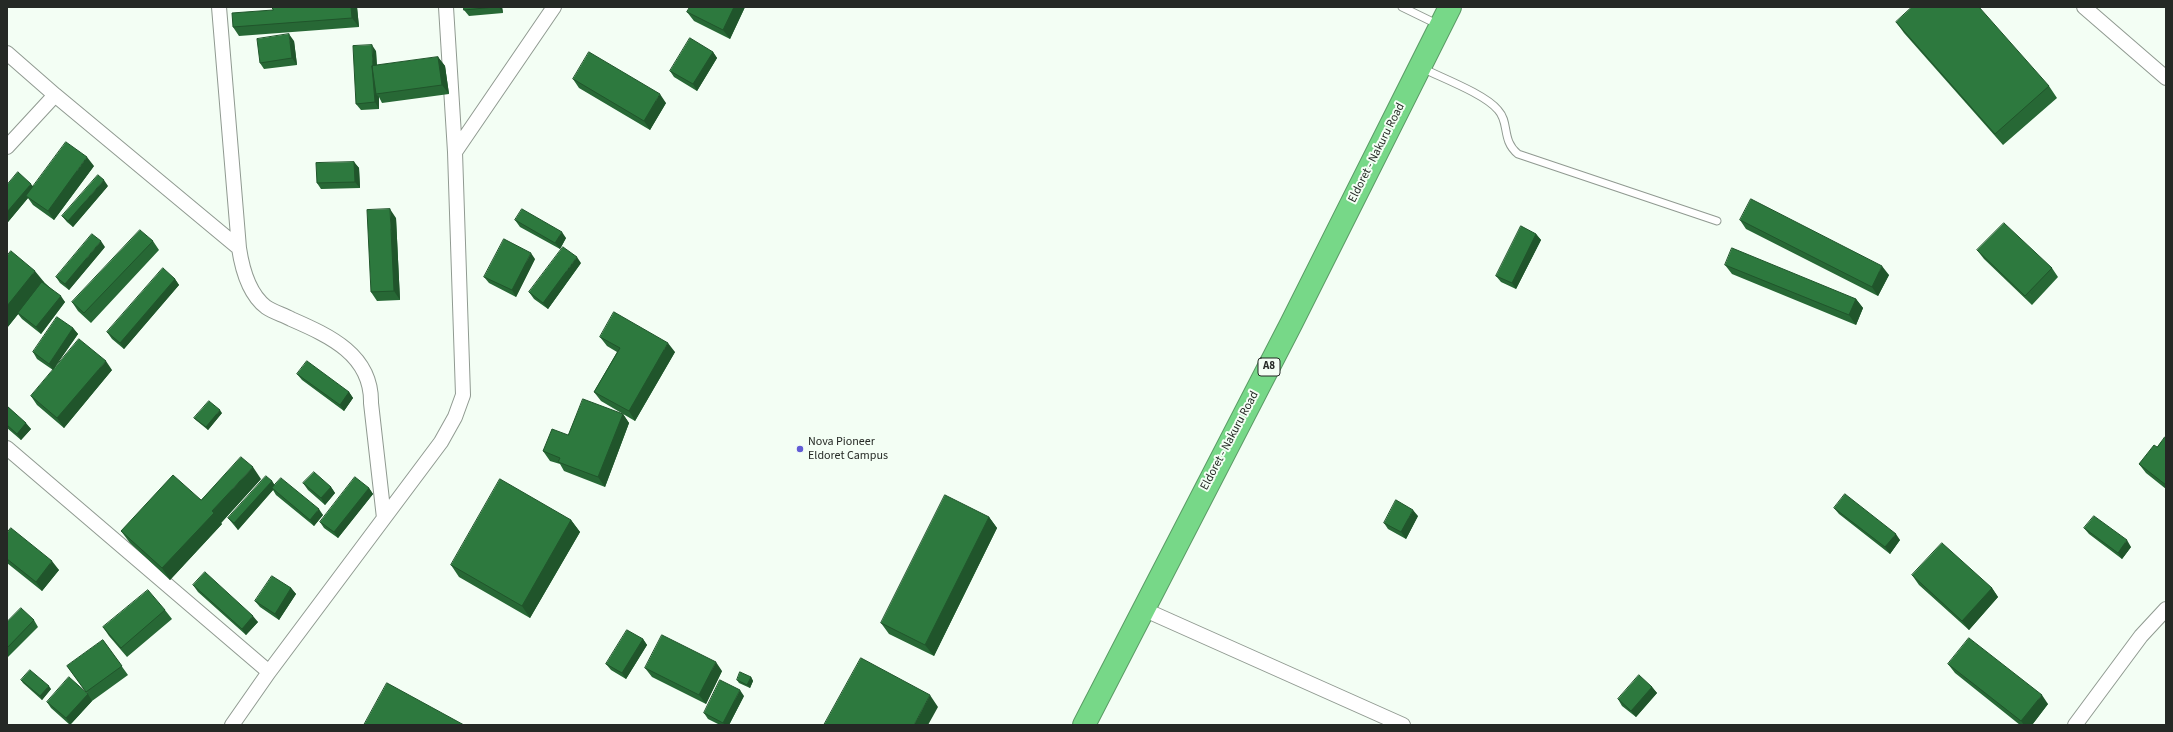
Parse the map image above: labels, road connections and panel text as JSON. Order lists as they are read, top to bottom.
{
  "streets": {
    "highway": ["Eldoret - Nakuru Road", "A8"]
  },
  "places": ["Nova Pioneer Eldoret Campus"]
}
